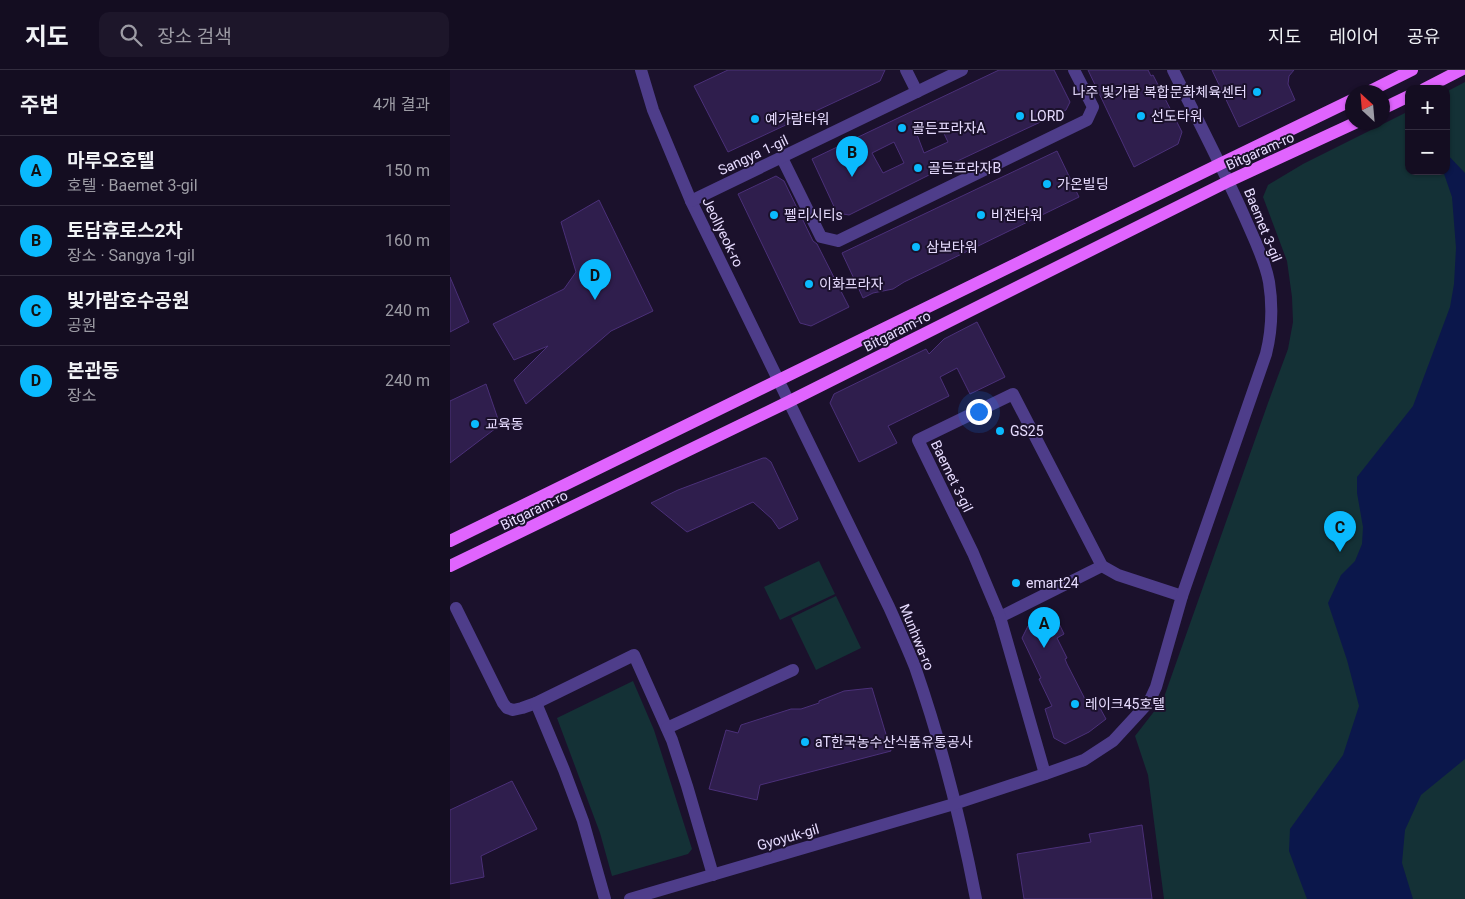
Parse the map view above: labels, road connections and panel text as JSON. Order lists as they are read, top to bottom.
{
  "streets": {
    "main road": ["Bitgaram-ro"],
    "street": [
      "Sangya 1-gil",
      "Baemet 3-gil",
      "Jeollyeok-ro",
      "Munhwa-ro",
      "Gyoyuk-gil"
    ]
  },
  "crossings": [
    ["Bitgaram-ro", "Baemet 3-gil"],
    ["Bitgaram-ro", "Jeollyeok-ro"],
    ["Bitgaram-ro", "Munhwa-ro"],
    ["Sangya 1-gil", "Jeollyeok-ro"],
    ["Baemet 3-gil", "Munhwa-ro"],
    ["Baemet 3-gil", "Gyoyuk-gil"],
    ["Jeollyeok-ro", "Munhwa-ro"],
    ["Munhwa-ro", "Gyoyuk-gil"]
  ],
  "places": [
    "나주 빛가람 복합문화체육센터",
    "LORD",
    "선도타워",
    "예가람타워",
    "골든프라자A",
    "골든프라자B",
    "가온빌딩",
    "펠리시티s",
    "비전타워",
    "삼보타워",
    "이화프라자",
    "교육동",
    "GS25",
    "emart24",
    "레이크45호텔",
    "aT한국농수산식품유통공사"
  ],
  "north": "top left",
  "page": {
    "header": "지도",
    "search": "장소 검색",
    "nav": ["지도", "레이어", "공유"],
    "heading": ["주변", "4개 결과"],
    "map_buttons": ["+", "−"],
    "list": [
      {
        "mark": "A",
        "name": "마루오호텔",
        "note": "호텔 · Baemet 3-gil",
        "value": "150 m"
      },
      {
        "mark": "B",
        "name": "토담휴로스2차",
        "note": "장소 · Sangya 1-gil",
        "value": "160 m"
      },
      {
        "mark": "C",
        "name": "빛가람호수공원",
        "note": "공원",
        "value": "240 m"
      },
      {
        "mark": "D",
        "name": "본관동",
        "note": "장소",
        "value": "240 m"
      }
    ],
    "pins": [
      "B",
      "D",
      "C",
      "A"
    ]
  }
}
